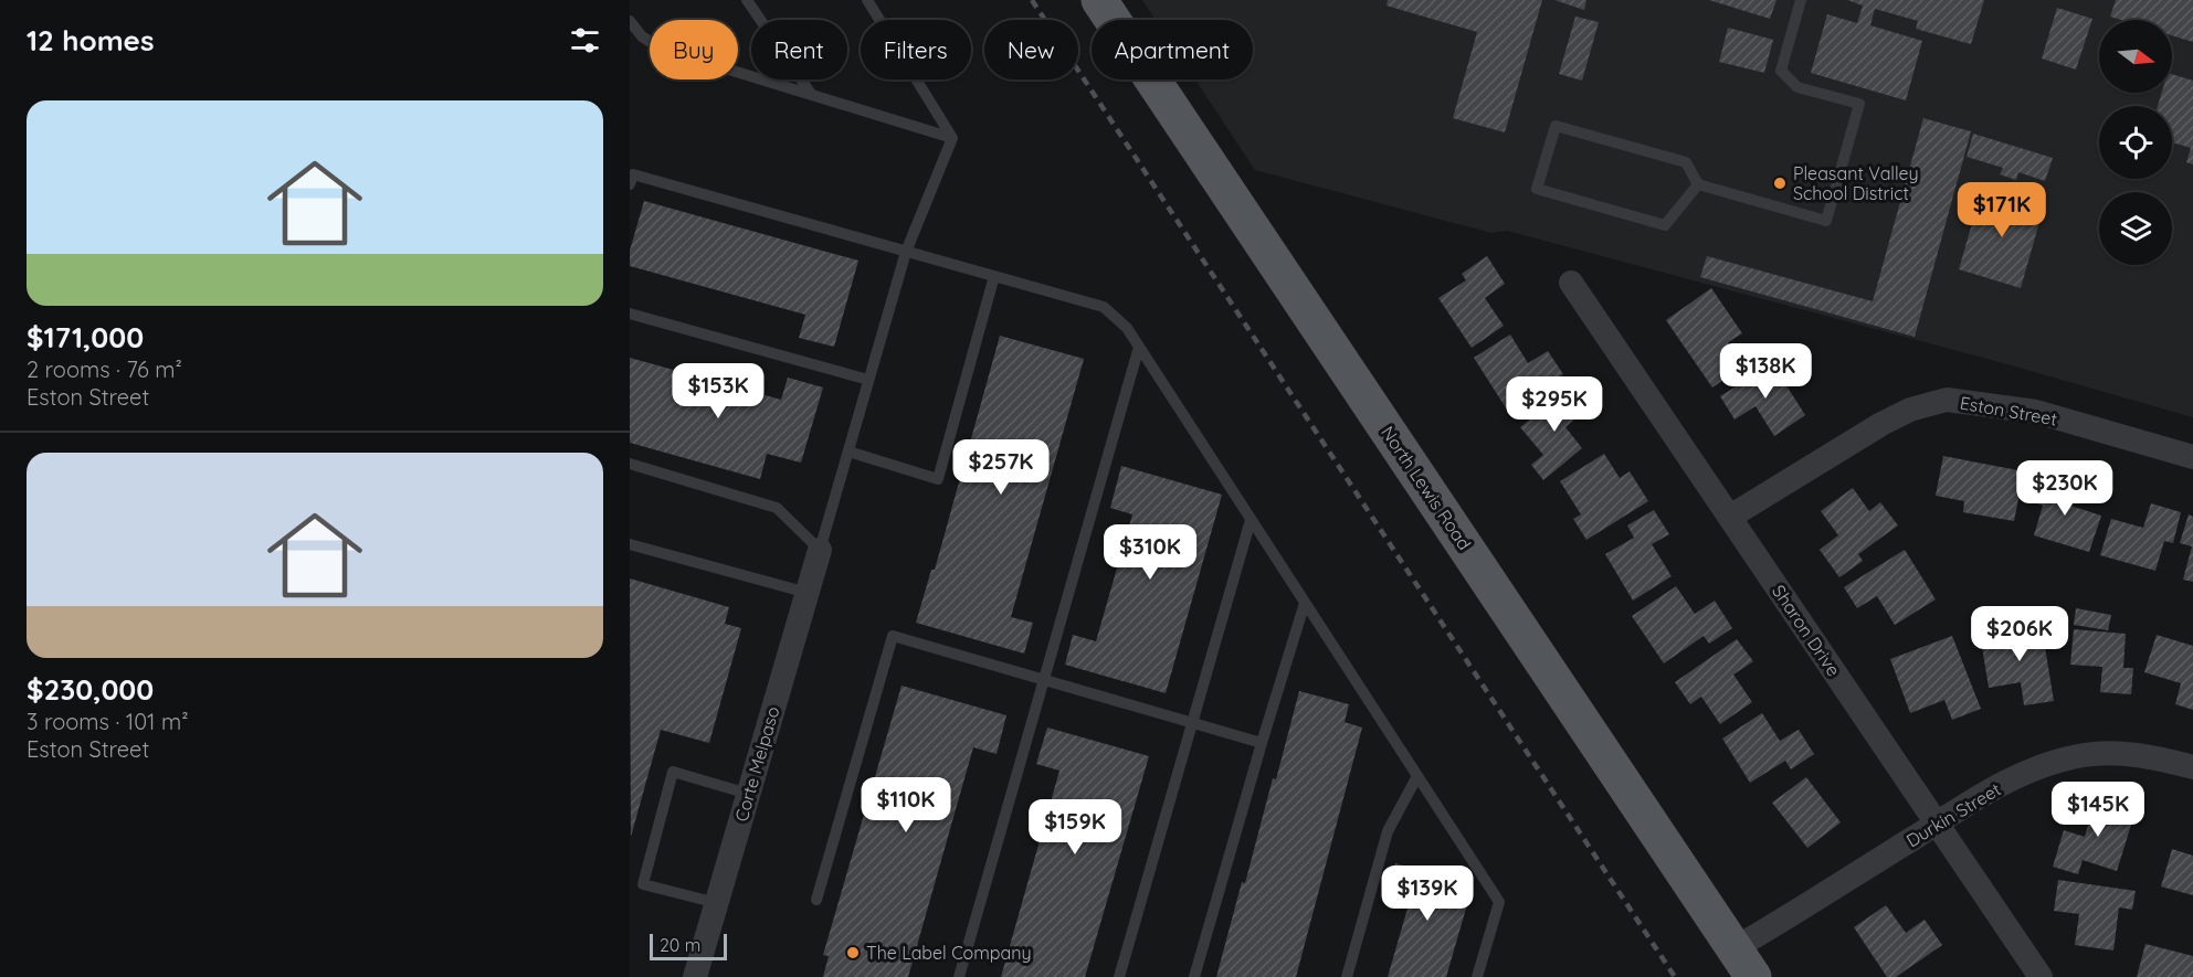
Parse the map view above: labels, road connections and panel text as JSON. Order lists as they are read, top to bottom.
{
  "streets": {
    "main road": ["North Lewis Road"],
    "street": [
      "Eston Street",
      "Sharon Drive",
      "Corte Melpaso",
      "Durkin Street"
    ]
  },
  "crossings": [
    ["Eston Street", "Sharon Drive"],
    ["North Lewis Road", "Durkin Street"],
    ["Sharon Drive", "Durkin Street"]
  ],
  "places": ["Pleasant Valley School District", "The Label Company"],
  "scale_bar": "20 m",
  "north": "right",
  "page": {
    "heading": "12 homes",
    "chip": [
      "Buy",
      "Rent",
      "Filters",
      "New",
      "Apartment"
    ],
    "list": [
      {
        "name": "$171,000",
        "note": "2 rooms · 76 m² · Eston Street"
      },
      {
        "name": "$230,000",
        "note": "3 rooms · 101 m² · Eston Street"
      }
    ],
    "price": [
      "$171K",
      "$138K",
      "$153K",
      "$295K",
      "$257K",
      "$230K",
      "$310K",
      "$206K",
      "$110K",
      "$145K",
      "$159K",
      "$139K"
    ],
    "scale": "20 m"
  }
}
